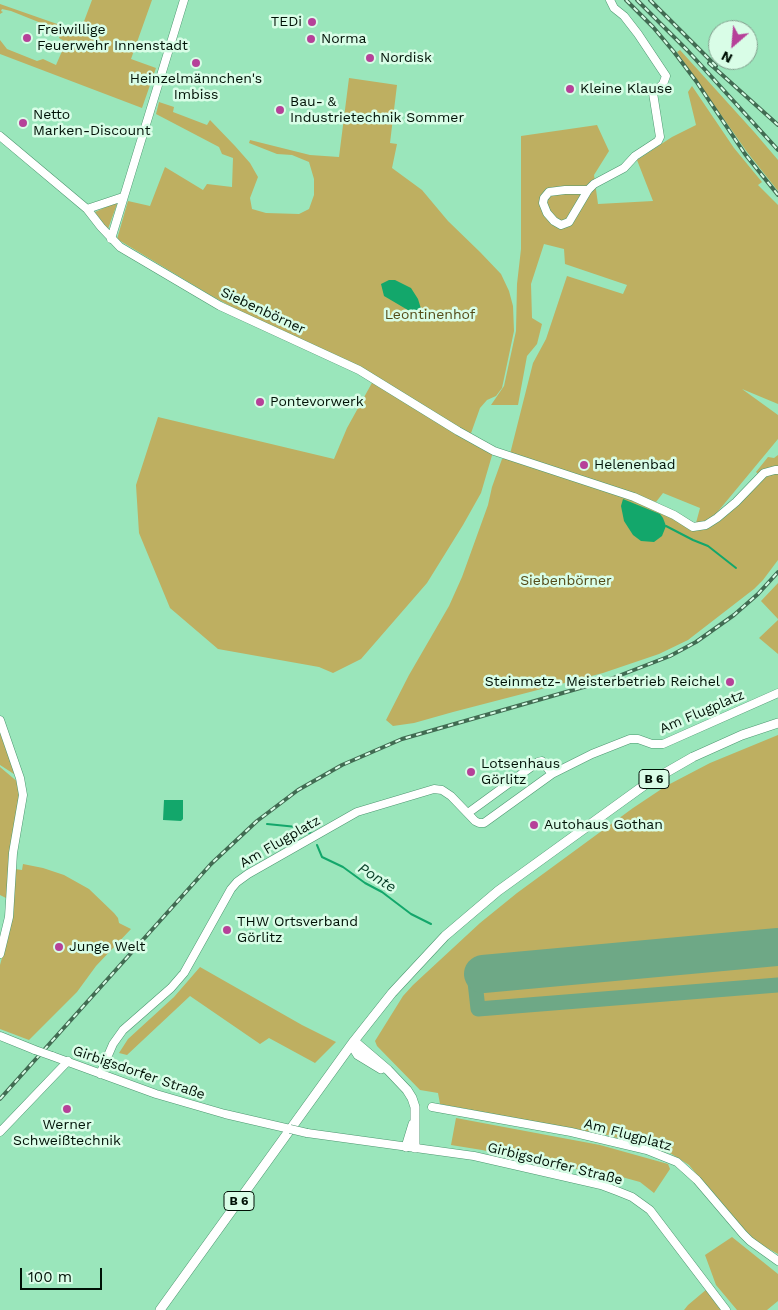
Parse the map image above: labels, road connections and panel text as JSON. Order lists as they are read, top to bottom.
{
  "streets": {
    "main road": ["B 6"],
    "street": ["Siebenbörner", "Am Flugplatz", "Girbigsdorfer Straße"]
  },
  "crossings": [
    ["Am Flugplatz", "Girbigsdorfer Straße"]
  ],
  "water": ["Ponte"],
  "parks": ["Leontinenhof", "Siebenbörner"],
  "places": [
    "TEDi",
    "Freiwillige Feuerwehr Innenstadt",
    "Norma",
    "Nordisk",
    "Heinzelmännchen's Imbiss",
    "Kleine Klause",
    "Bau- & Industrietechnik Sommer",
    "Netto Marken-Discount",
    "Pontevorwerk",
    "Helenenbad",
    "Steinmetz- Meisterbetrieb Reichel",
    "Lotsenhaus Görlitz",
    "Autohaus Gothan",
    "THW Ortsverband Görlitz",
    "Junge Welt",
    "Werner Schweißtechnik"
  ],
  "scale_bar": "100 m",
  "north": "bottom left"
}
